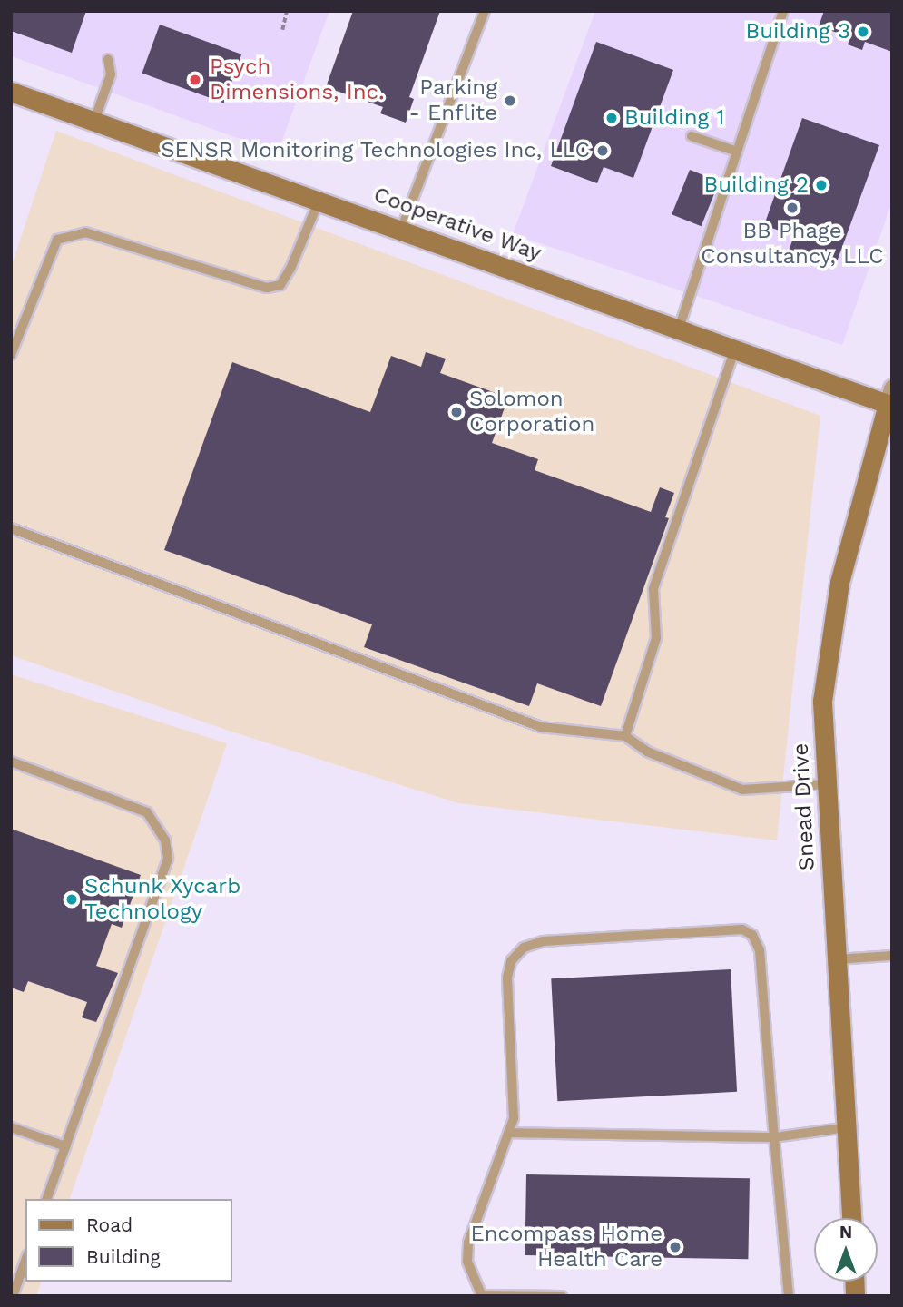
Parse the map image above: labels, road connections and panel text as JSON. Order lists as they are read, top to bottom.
{
  "streets": {
    "street": ["Cooperative Way", "Snead Drive"]
  },
  "crossings": [
    ["Cooperative Way", "Snead Drive"]
  ],
  "places": [
    "Building 3",
    "Psych Dimensions, Inc.",
    "Parking - Enflite",
    "Building 1",
    "SENSR Monitoring Technologies Inc, LLC",
    "Building 2",
    "BB Phage Consultancy, LLC",
    "Solomon Corporation",
    "Schunk Xycarb Technology",
    "Encompass Home Health Care"
  ],
  "legend": ["Road", "Building"],
  "north": "top"
}
